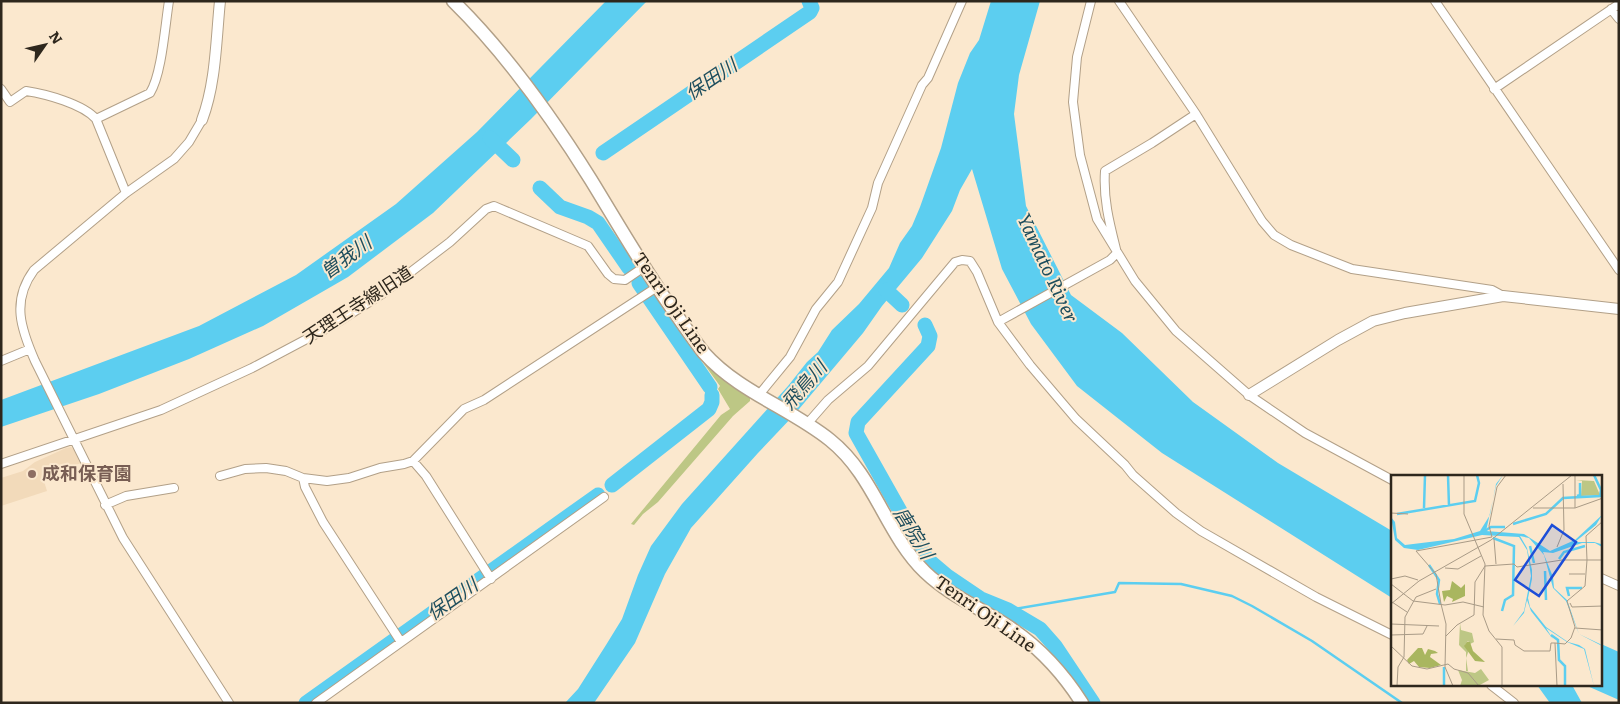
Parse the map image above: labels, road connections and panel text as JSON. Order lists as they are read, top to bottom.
{
  "streets": {
    "main road": ["Tenri Oji Line"],
    "street": ["天理王寺線旧道"]
  },
  "crossings": [
    ["Tenri Oji Line", "天理王寺線旧道"]
  ],
  "water": [
    "保田川",
    "曽我川",
    "Yamato River",
    "飛鳥川",
    "唐院川"
  ],
  "places": ["成和保育園"],
  "north": "top right"
}
